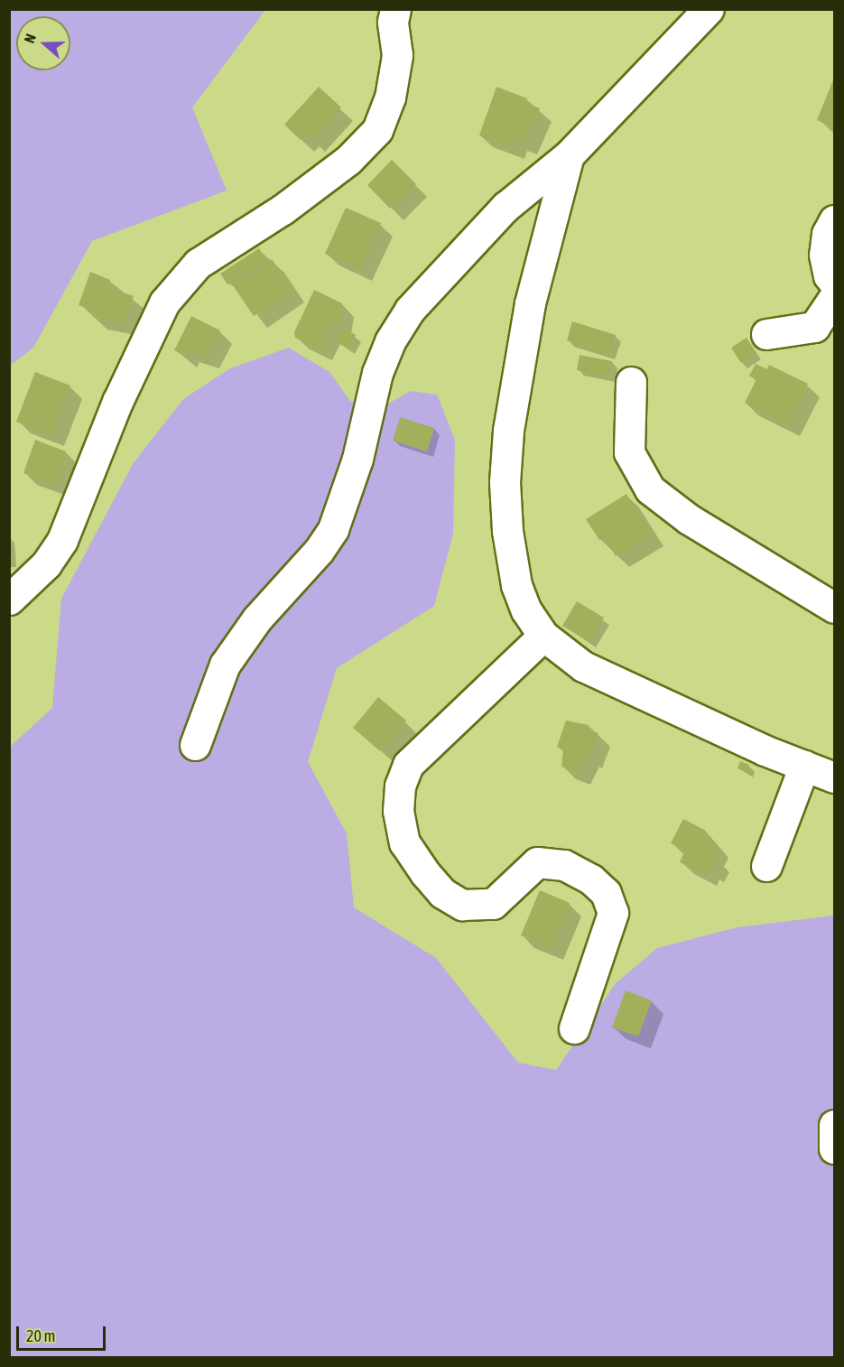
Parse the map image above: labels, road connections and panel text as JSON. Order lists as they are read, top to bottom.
{
  "scale_bar": "20 m",
  "north": "left"
}
